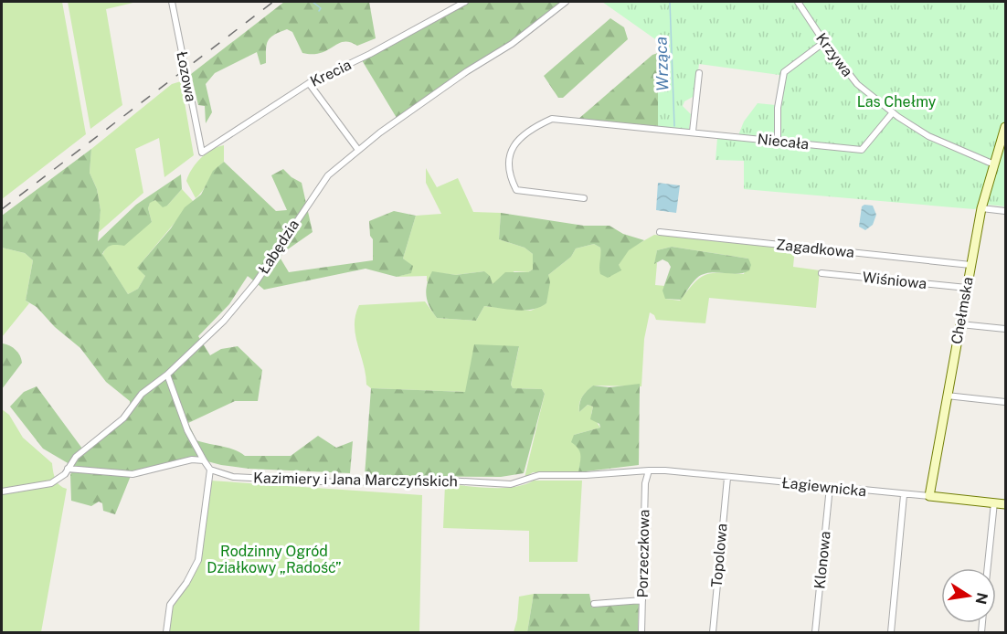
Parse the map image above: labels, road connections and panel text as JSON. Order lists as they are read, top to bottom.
{
  "streets": {
    "street": [
      "Krzywa",
      "Krecia",
      "Łozowa",
      "Niecała",
      "Łabędzia",
      "Zagadkowa",
      "Wiśniowa",
      "Chełmska",
      "Kazimiery i Jana Marczyńskich",
      "Łagiewnicka",
      "Porzeczkowa",
      "Topolowa",
      "Klonowa"
    ]
  },
  "crossings": [
    ["Krzywa", "Niecała"],
    ["Krzywa", "Chełmska"],
    ["Krecia", "Łozowa"],
    ["Zagadkowa", "Chełmska"],
    ["Wiśniowa", "Chełmska"],
    ["Chełmska", "Łagiewnicka"],
    ["Kazimiery i Jana Marczyńskich", "Łagiewnicka"],
    ["Kazimiery i Jana Marczyńskich", "Porzeczkowa"],
    ["Łagiewnicka", "Porzeczkowa"],
    ["Łagiewnicka", "Topolowa"],
    ["Łagiewnicka", "Klonowa"]
  ],
  "water": ["Wrząca"],
  "parks": ["Las Chełmy", "Rodzinny Ogród Działkowy „Radość”"],
  "north": "right"
}
